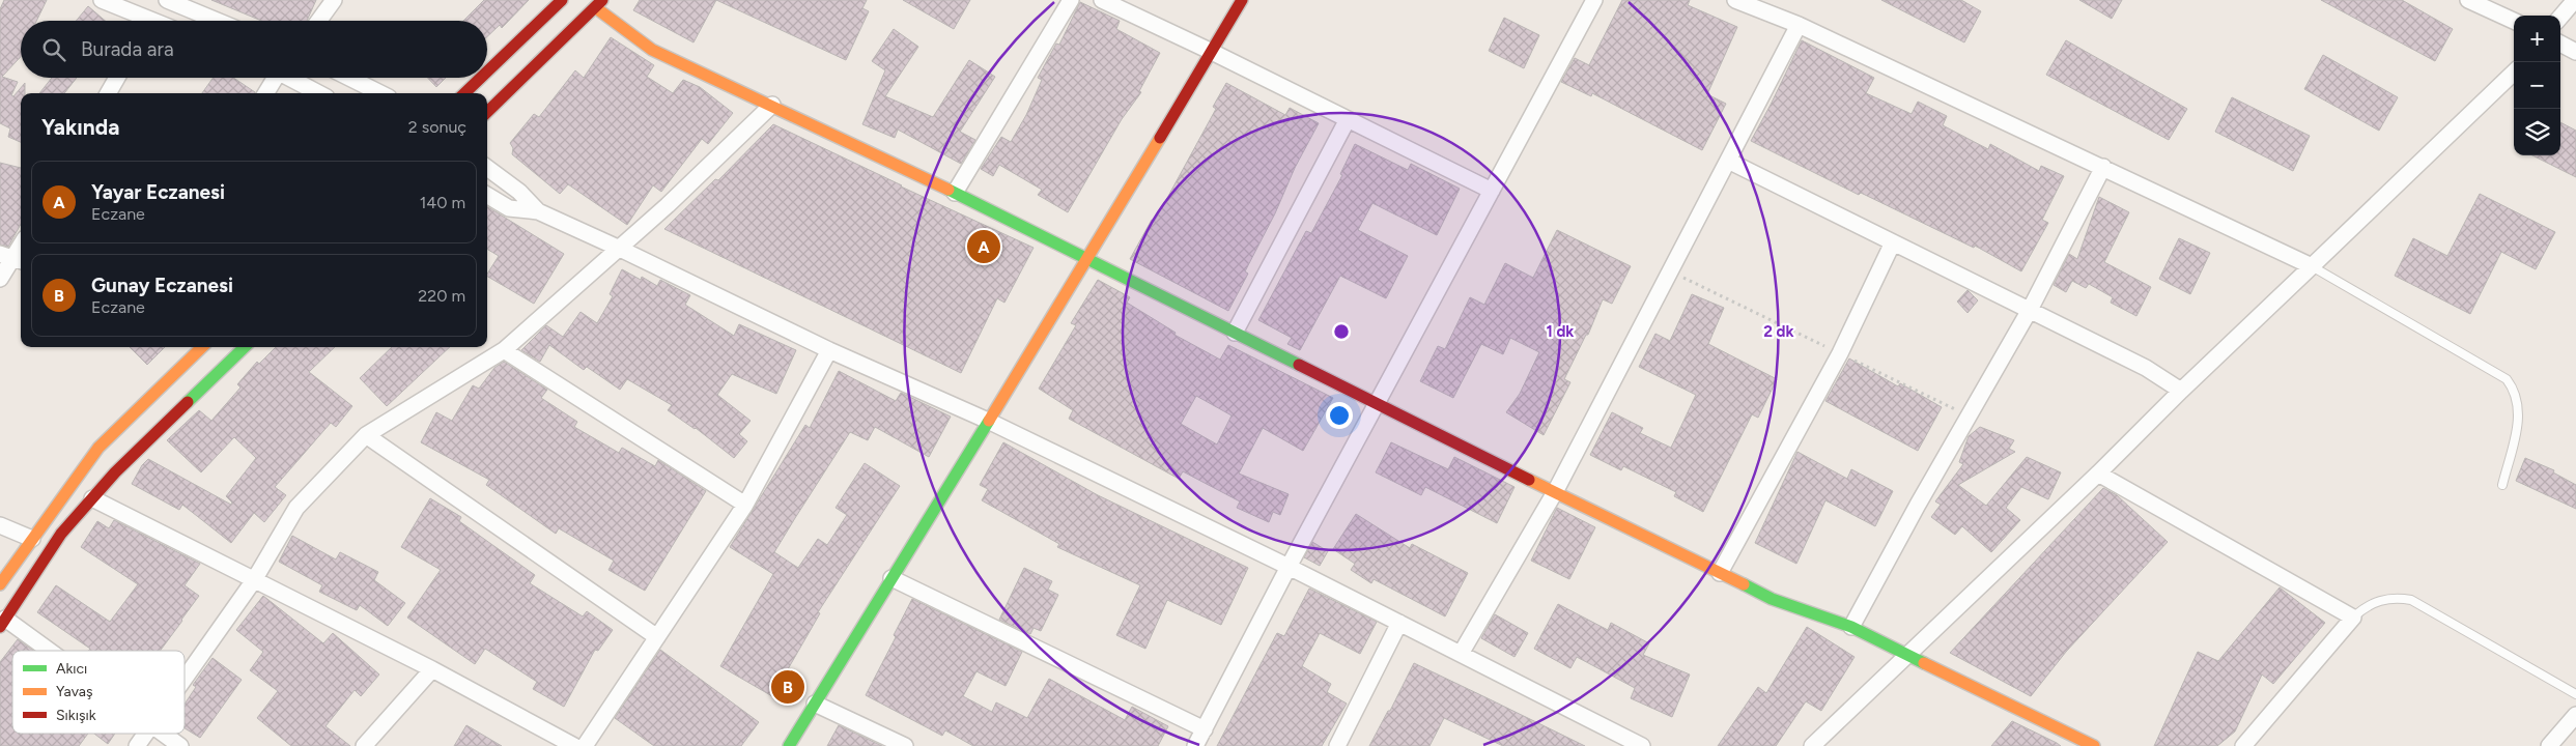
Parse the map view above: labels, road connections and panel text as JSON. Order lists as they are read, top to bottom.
{
  "legend": ["Akıcı", "Yavaş", "Sıkışık"],
  "page": {
    "map_buttons": ["+", "−"],
    "search": "Burada ara",
    "heading": ["Yakında", "2 sonuç"],
    "list": [
      {
        "mark": "A",
        "name": "Yayar Eczanesi",
        "note": "Eczane",
        "value": "140 m"
      },
      {
        "mark": "B",
        "name": "Gunay Eczanesi",
        "note": "Eczane",
        "value": "220 m"
      }
    ],
    "pins": ["A", "B"]
  },
  "rings": ["1 dk", "2 dk"]
}
